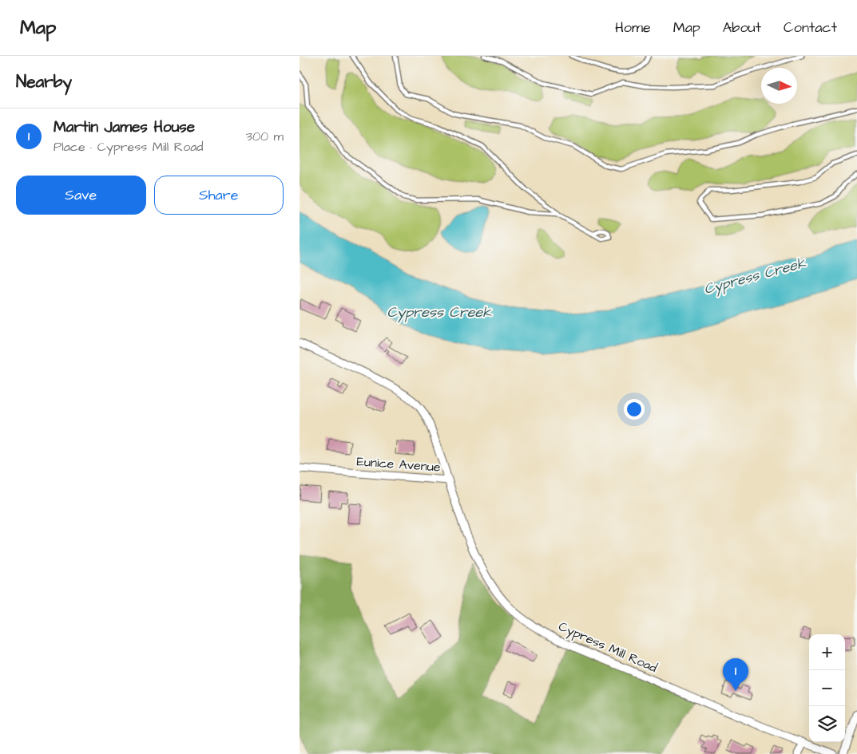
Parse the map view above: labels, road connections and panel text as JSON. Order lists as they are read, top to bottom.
{
  "streets": {
    "street": ["Eunice Avenue", "Cypress Mill Road"]
  },
  "crossings": [
    ["Eunice Avenue", "Cypress Mill Road"]
  ],
  "water": ["Cypress Creek"],
  "north": "right",
  "page": {
    "header": "Map",
    "nav": [
      "Home",
      "Map",
      "About",
      "Contact"
    ],
    "heading": "Nearby",
    "list": [
      {
        "mark": "1",
        "name": "Martin James House",
        "note": "Place · Cypress Mill Road",
        "value": "300 m"
      }
    ],
    "buttons": ["Save", "Share"],
    "map_buttons": ["+", "−"],
    "pins": "1"
  }
}
